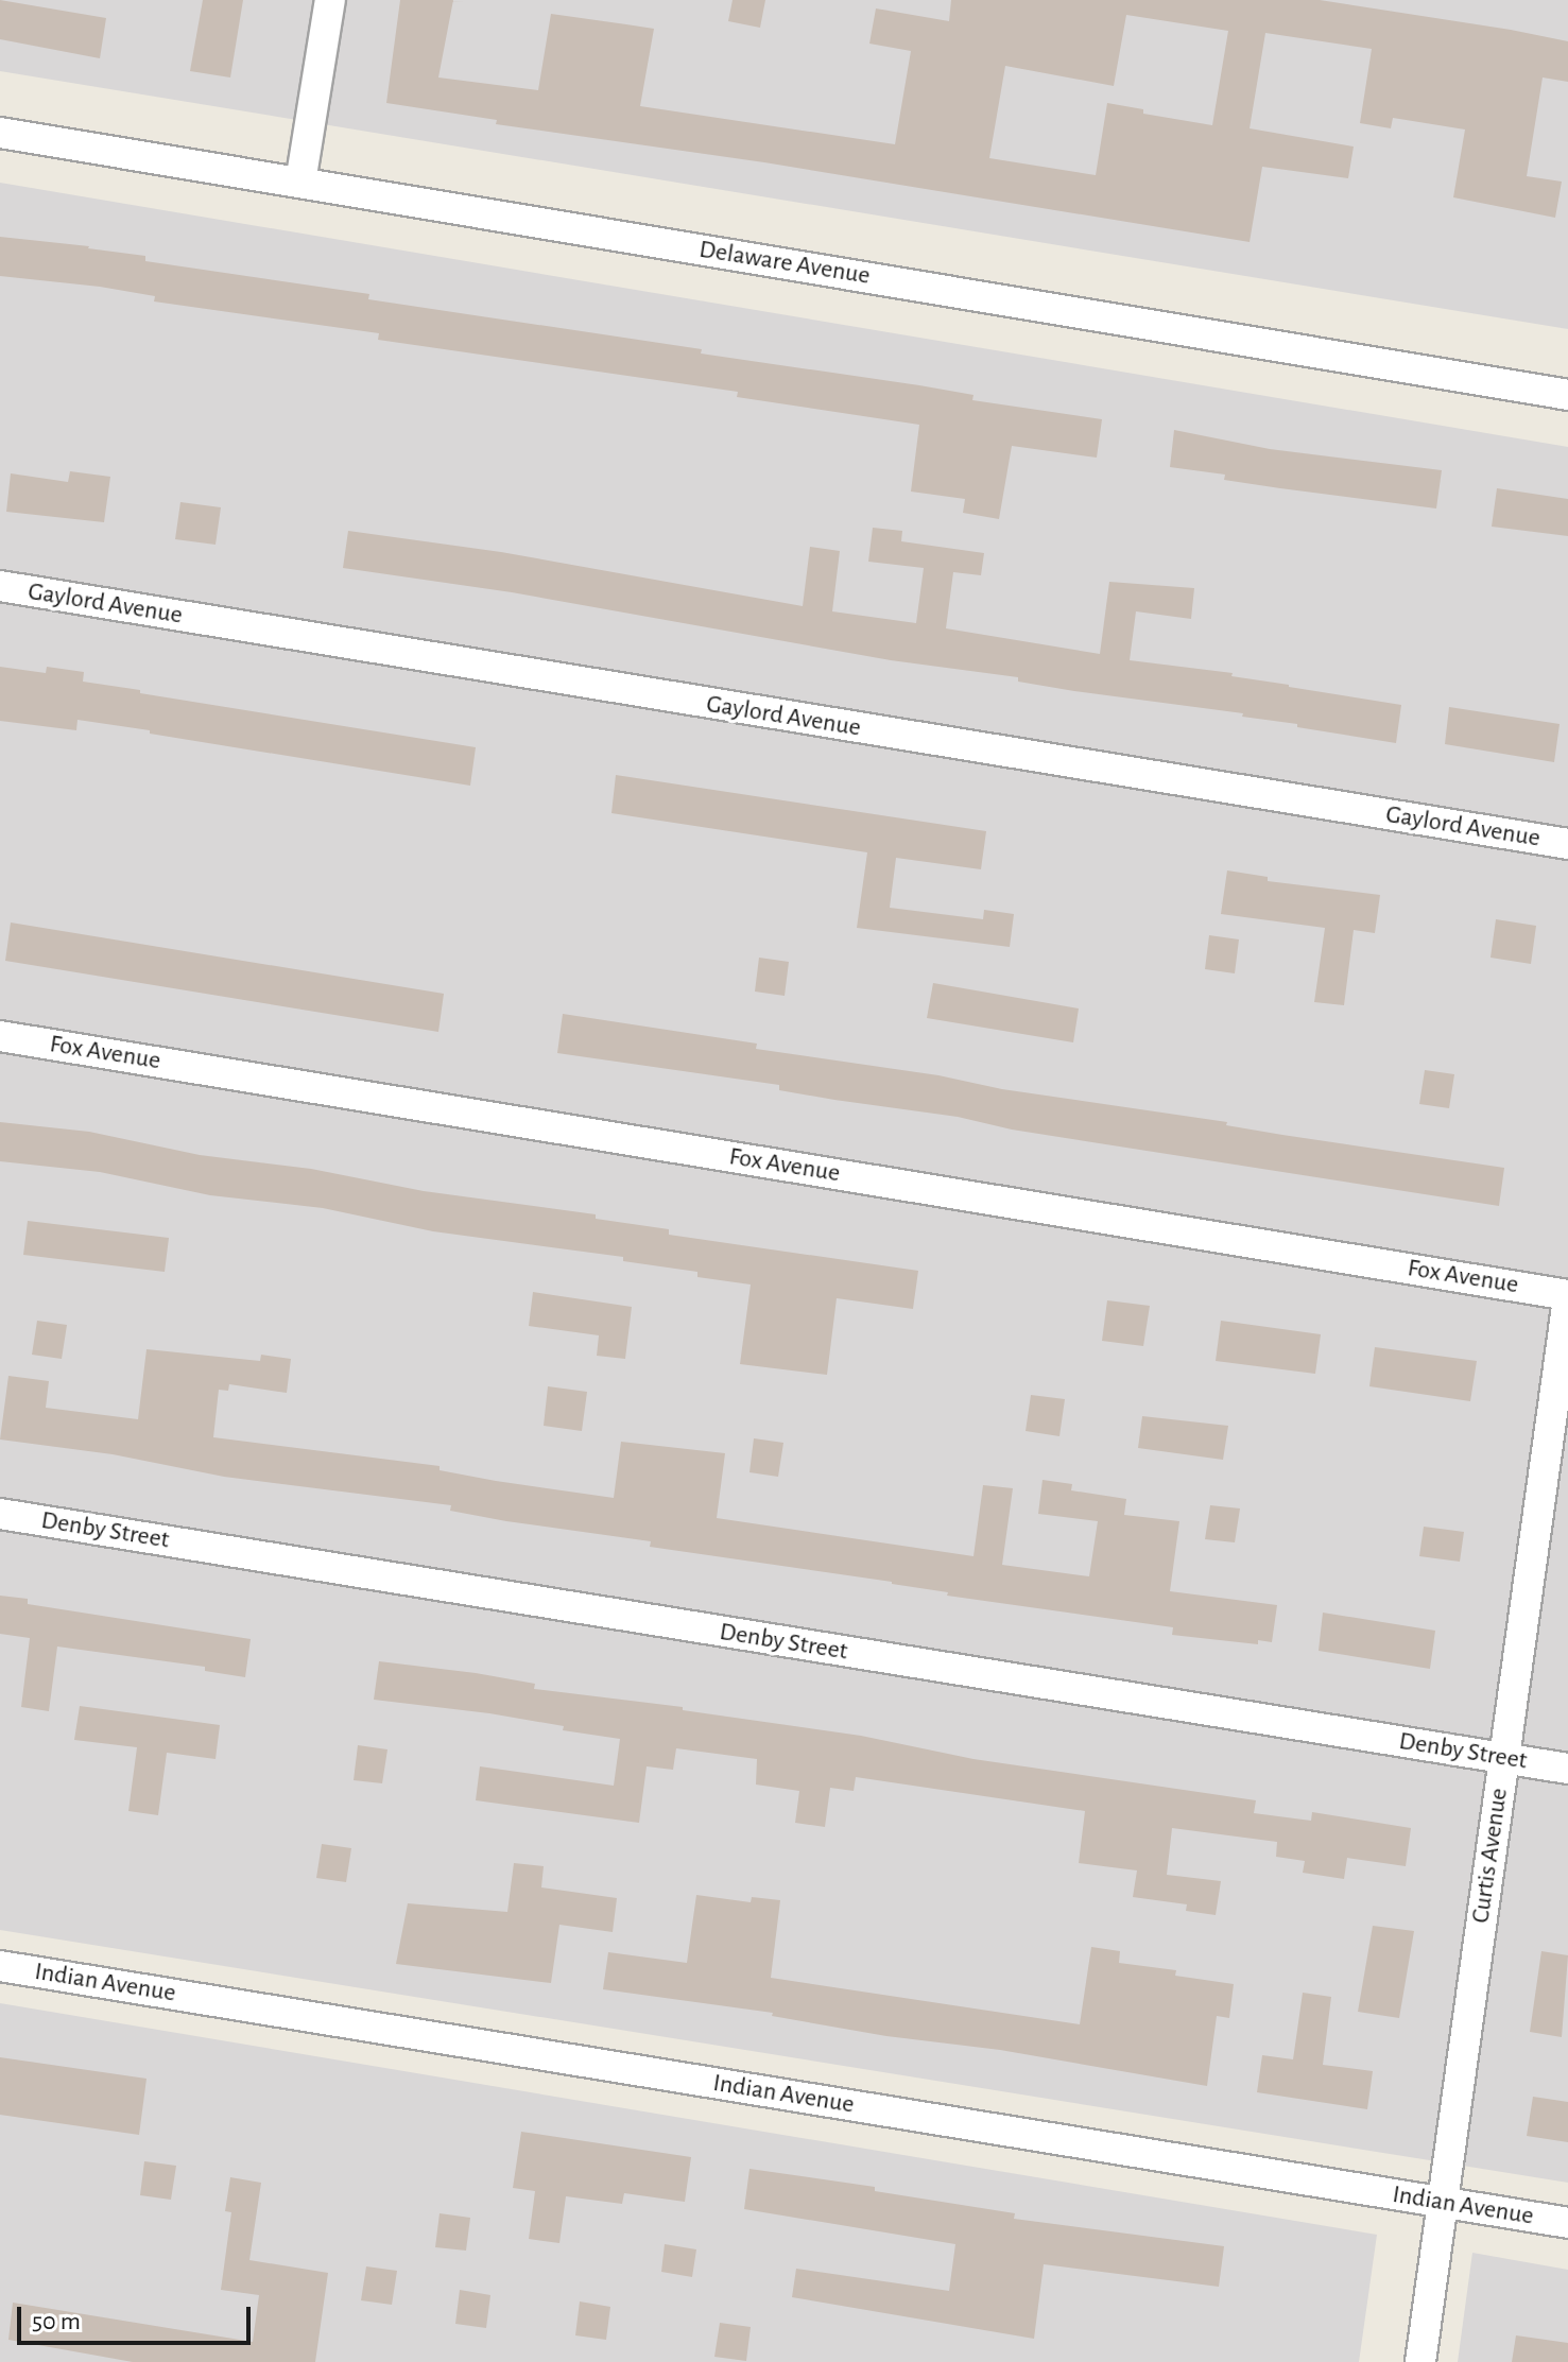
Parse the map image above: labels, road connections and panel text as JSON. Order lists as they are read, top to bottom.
{
  "streets": {
    "street": [
      "Delaware Avenue",
      "Gaylord Avenue",
      "Fox Avenue",
      "Denby Street",
      "Curtis Avenue",
      "Indian Avenue"
    ]
  },
  "crossings": [
    ["Fox Avenue", "Curtis Avenue"],
    ["Denby Street", "Curtis Avenue"],
    ["Curtis Avenue", "Indian Avenue"]
  ],
  "scale_bar": "50 m"
}
